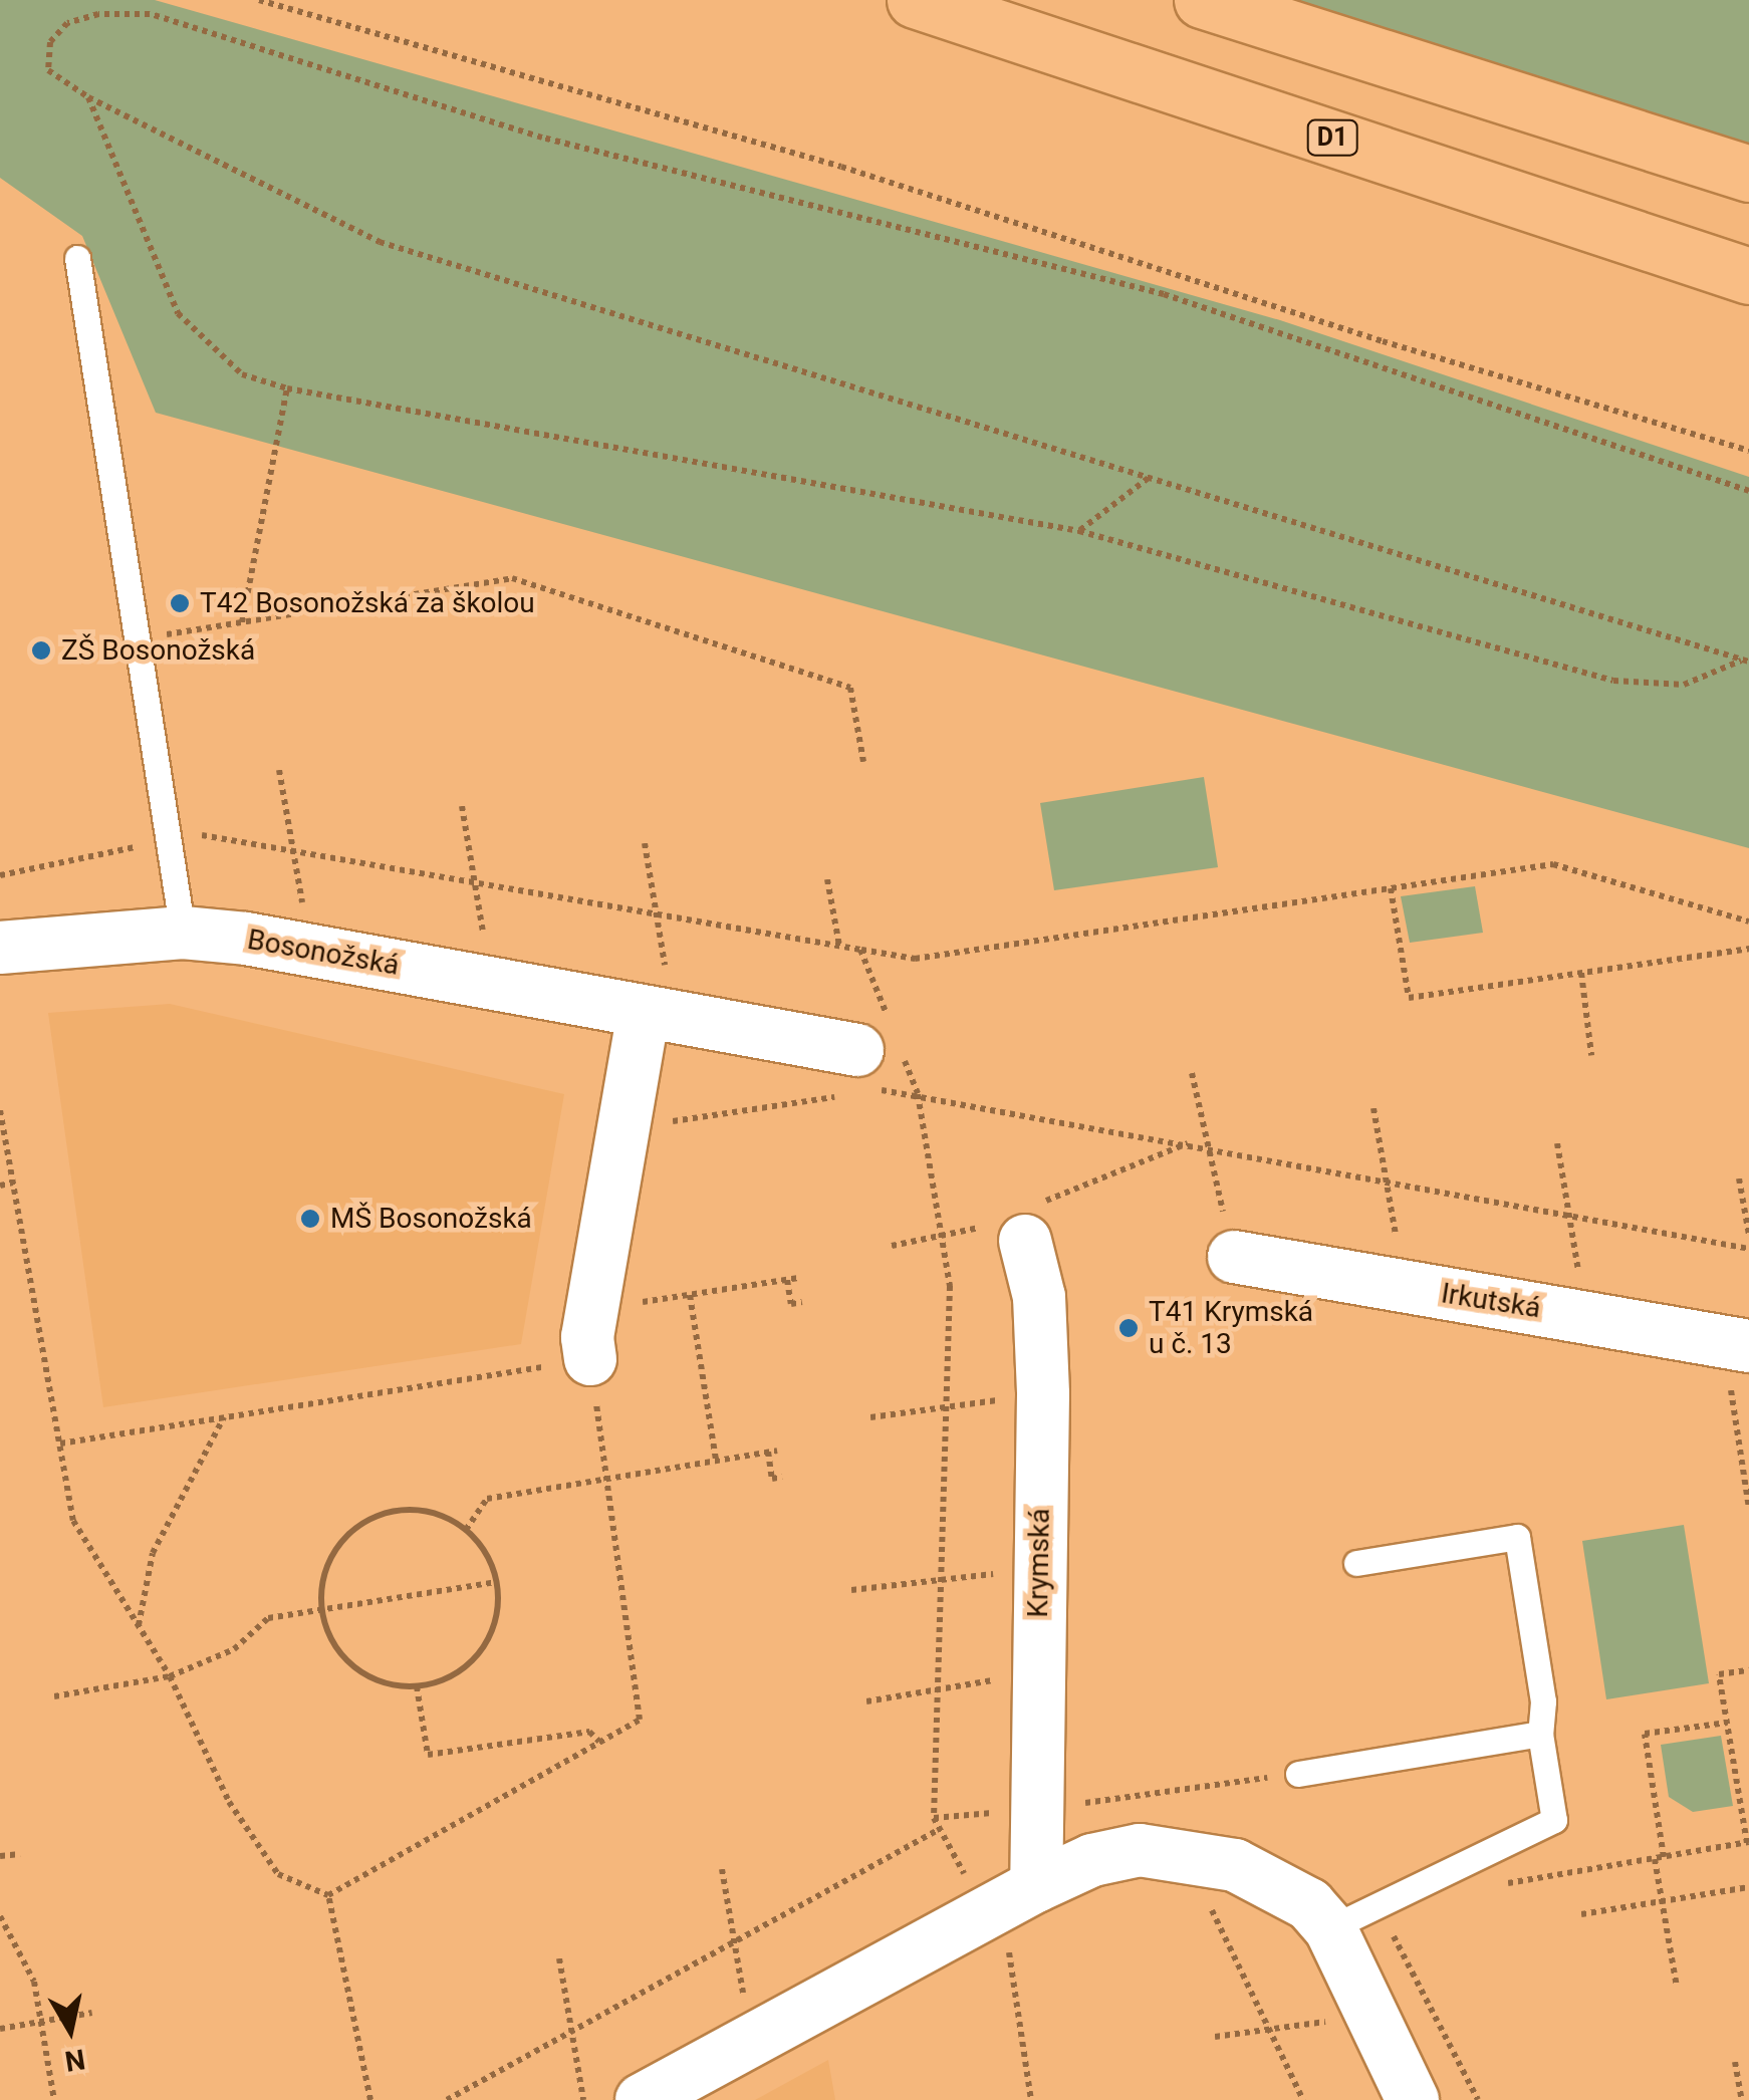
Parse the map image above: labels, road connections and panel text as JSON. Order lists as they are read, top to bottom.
{
  "streets": {
    "highway": ["D1"],
    "street": ["Bosonožská", "Irkutská", "Krymská"]
  },
  "places": [
    "T42 Bosonožská za školou",
    "ZŠ Bosonožská",
    "MŠ Bosonožská",
    "T41 Krymská u č. 13"
  ],
  "north": "bottom"
}
